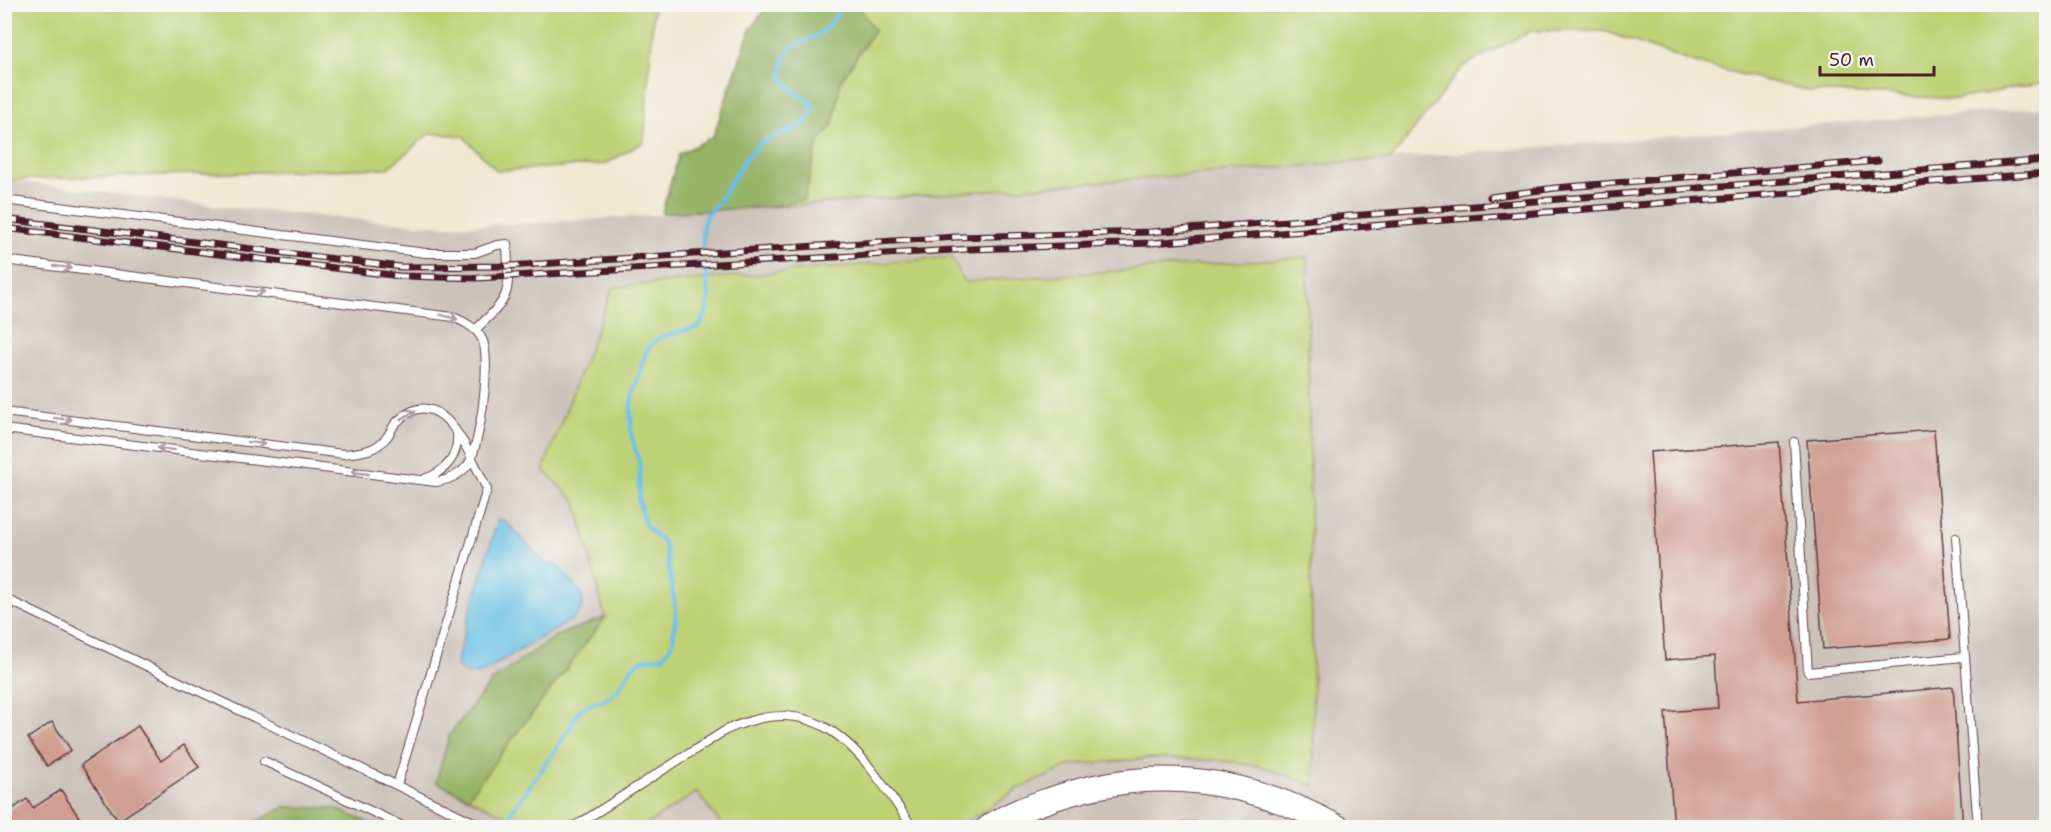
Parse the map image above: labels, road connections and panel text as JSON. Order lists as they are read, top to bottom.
{
  "scale_bar": "50 m"
}
